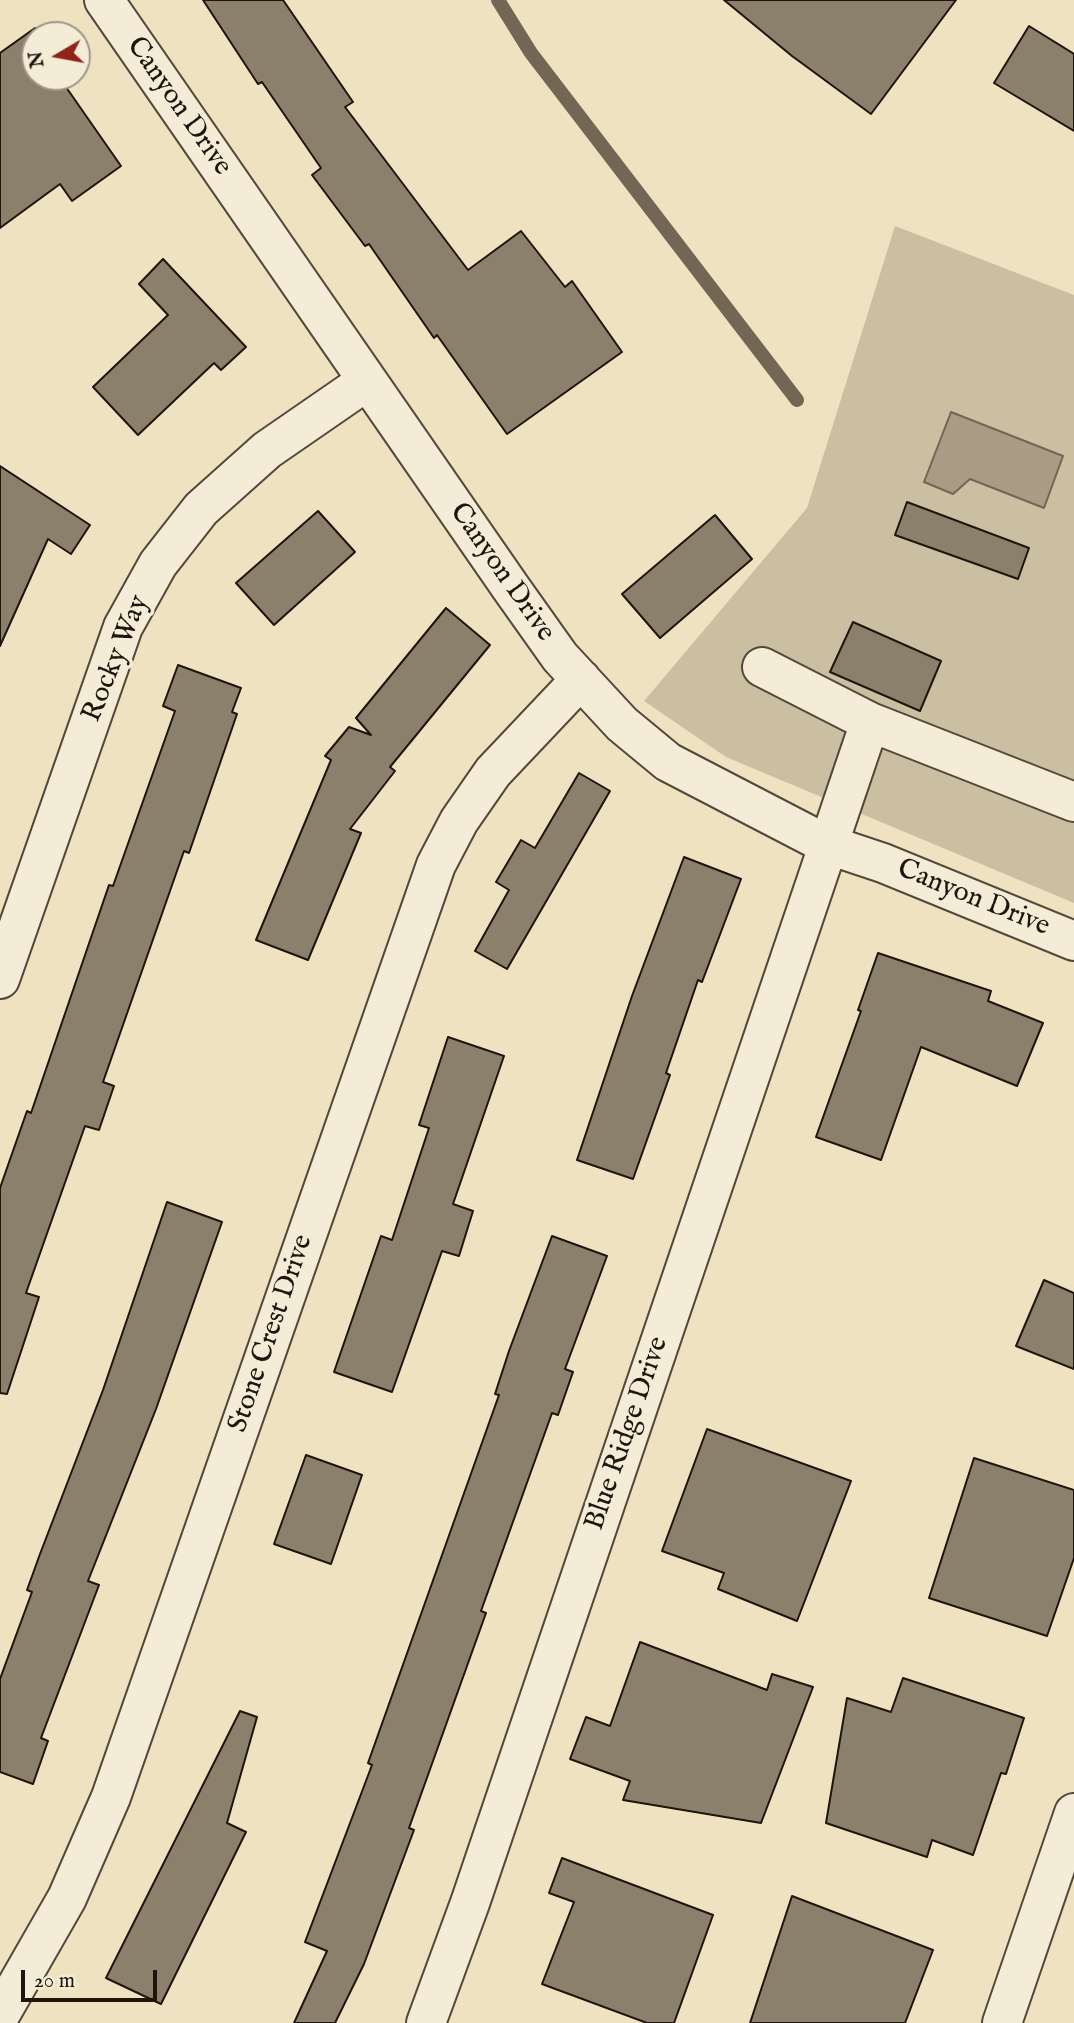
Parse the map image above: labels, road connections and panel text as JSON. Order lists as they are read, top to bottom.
{
  "streets": {
    "street": [
      "Canyon Drive",
      "Rocky Way",
      "Stone Crest Drive",
      "Blue Ridge Drive"
    ]
  },
  "crossings": [
    ["Canyon Drive", "Rocky Way"],
    ["Canyon Drive", "Stone Crest Drive"],
    ["Canyon Drive", "Blue Ridge Drive"]
  ],
  "scale_bar": "20 m",
  "north": "left"
}
